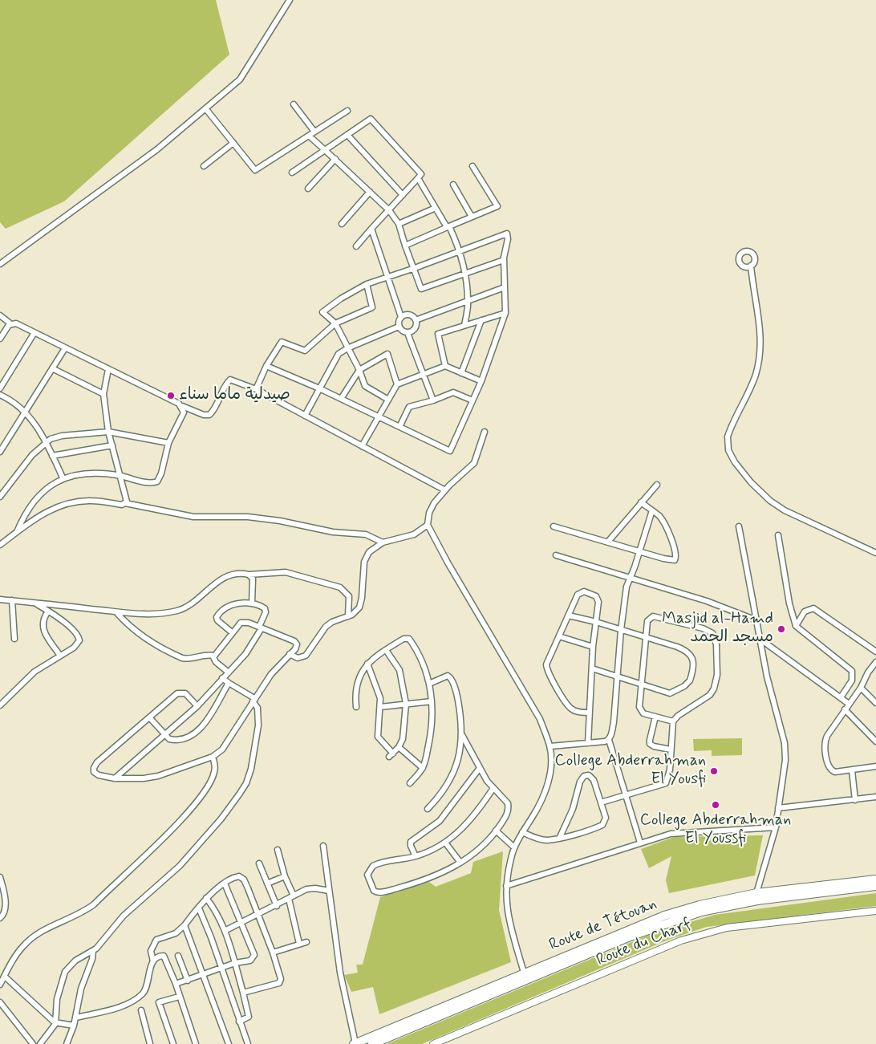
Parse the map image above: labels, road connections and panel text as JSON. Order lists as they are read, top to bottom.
{
  "streets": {
    "highway": ["Route de Tétouan"],
    "street": ["Route du Charf"]
  },
  "places": [
    "صيدلية ماما سناء",
    "Masjid al-Hamd مسجد الحمد",
    "College Abderrahman El Yousfi",
    "College Abderrahman El Youssfi"
  ]
}
